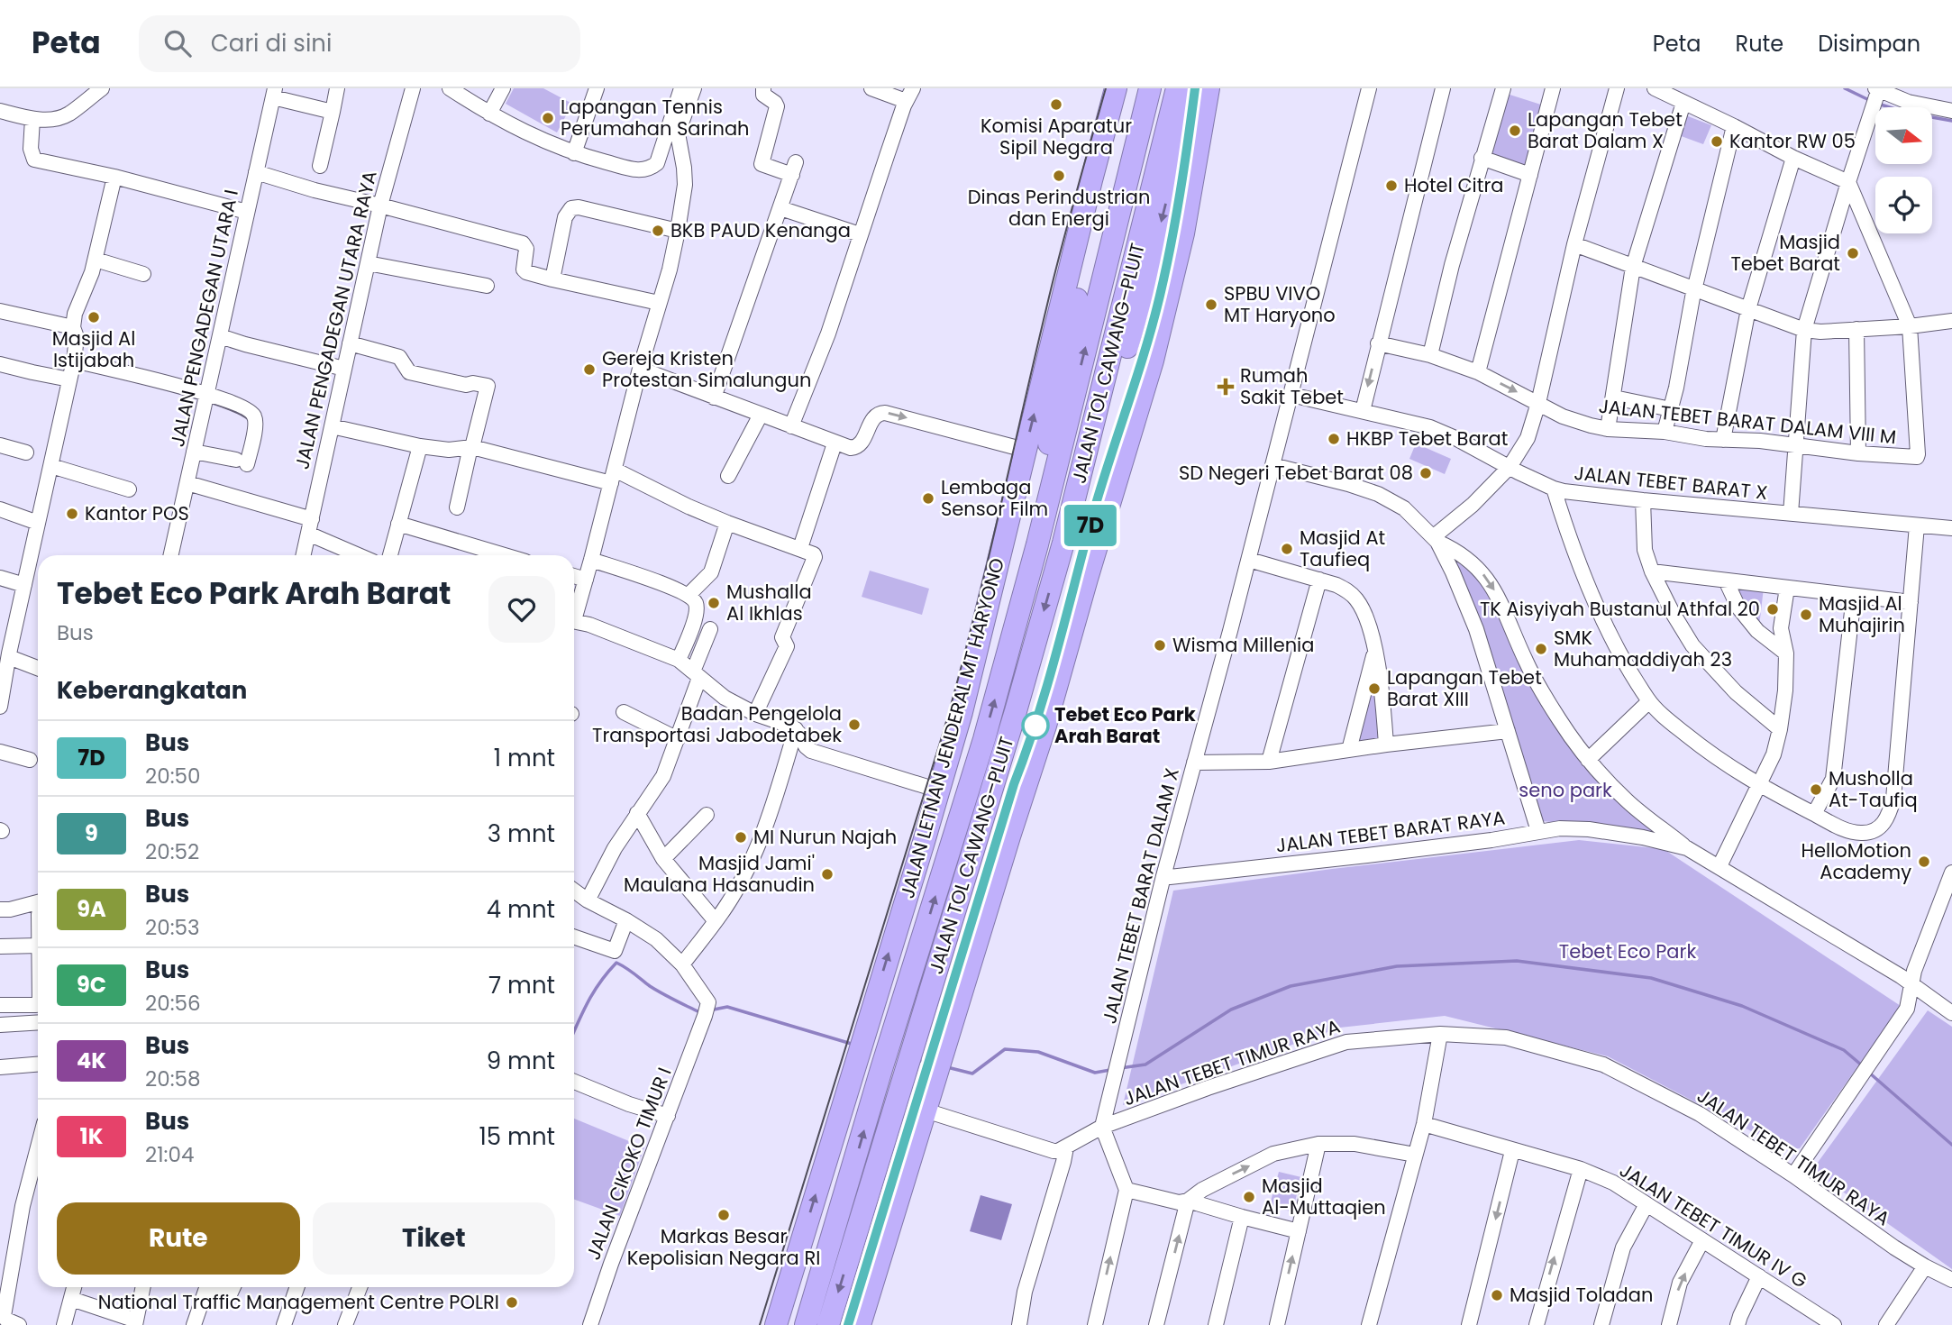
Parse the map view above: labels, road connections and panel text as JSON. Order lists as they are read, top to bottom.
{
  "streets": {
    "highway": ["JALAN TOL CAWANG–PLUIT", "JALAN LETNAN JENDERAL MT HARYONO"],
    "street": [
      "JALAN PENGADEGAN UTARA I",
      "JALAN PENGADEGAN UTARA RAYA",
      "JALAN TEBET BARAT DALAM VIII M",
      "JALAN TEBET BARAT X",
      "JALAN TEBET BARAT RAYA",
      "JALAN TEBET BARAT DALAM X",
      "JALAN TEBET TIMUR RAYA",
      "JALAN CIKOKO TIMUR I",
      "JALAN TEBET TIMUR IV G"
    ]
  },
  "crossings": [
    ["JALAN PENGADEGAN UTARA I", "JALAN PENGADEGAN UTARA RAYA"],
    ["JALAN TEBET BARAT X", "JALAN TEBET BARAT DALAM X"],
    ["JALAN TEBET BARAT RAYA", "JALAN TEBET BARAT DALAM X"],
    ["JALAN TEBET BARAT DALAM X", "JALAN TEBET TIMUR RAYA"]
  ],
  "parks": ["seno park", "Tebet Eco Park"],
  "places": {
    "other": [
      "Komisi Aparatur Sipil Negara",
      "Lapangan Tennis Perumahan Sarinah",
      "Lapangan Tebet Barat Dalam X",
      "Kantor RW 05",
      "Dinas Perindustrian dan Energi",
      "Hotel Citra",
      "BKB PAUD Kenanga",
      "Masjid Tebet Barat",
      "SPBU VIVO MT Haryono",
      "Masjid Al Istijabah",
      "Gereja Kristen Protestan Simalungun",
      "HKBP Tebet Barat",
      "SD Negeri Tebet Barat 08",
      "Lembaga Sensor Film",
      "Kantor POS",
      "Masjid At Taufieq",
      "Mushalla Al Ikhlas",
      "TK Aisyiyah Bustanul Athfal 20",
      "Masjid Al Muhajirin",
      "Wisma Millenia",
      "SMK Muhamaddiyah 23",
      "Lapangan Tebet Barat XIII",
      "Badan Pengelola Transportasi Jabodetabek",
      "Tebet Eco Park Arah Barat",
      "Musholla At-Taufiq",
      "MI Nurun Najah",
      "HelloMotion Academy",
      "Masjid Jami' Maulana Hasanudin",
      "Masjid Al-Muttaqien",
      "Markas Besar Kepolisian Negara RI",
      "Masjid Toladan",
      "National Traffic Management Centre POLRI"
    ],
    "health": ["Rumah Sakit Tebet"]
  },
  "lines": ["bus line 7D"],
  "north": "right",
  "page": {
    "header": "Peta",
    "search": "Cari di sini",
    "nav": ["Peta", "Rute", "Disimpan"],
    "on_map": "7D",
    "heading": [
      ["Tebet Eco Park Arah Barat", "Bus"],
      "Keberangkatan"
    ],
    "list": [
      {
        "mark": "7D",
        "name": "Bus",
        "note": "20:50",
        "value": "1 mnt"
      },
      {
        "mark": "9",
        "name": "Bus",
        "note": "20:52",
        "value": "3 mnt"
      },
      {
        "mark": "9A",
        "name": "Bus",
        "note": "20:53",
        "value": "4 mnt"
      },
      {
        "mark": "9C",
        "name": "Bus",
        "note": "20:56",
        "value": "7 mnt"
      },
      {
        "mark": "4K",
        "name": "Bus",
        "note": "20:58",
        "value": "9 mnt"
      },
      {
        "mark": "1K",
        "name": "Bus",
        "note": "21:04",
        "value": "15 mnt"
      }
    ],
    "buttons": ["Rute", "Tiket"]
  }
}
